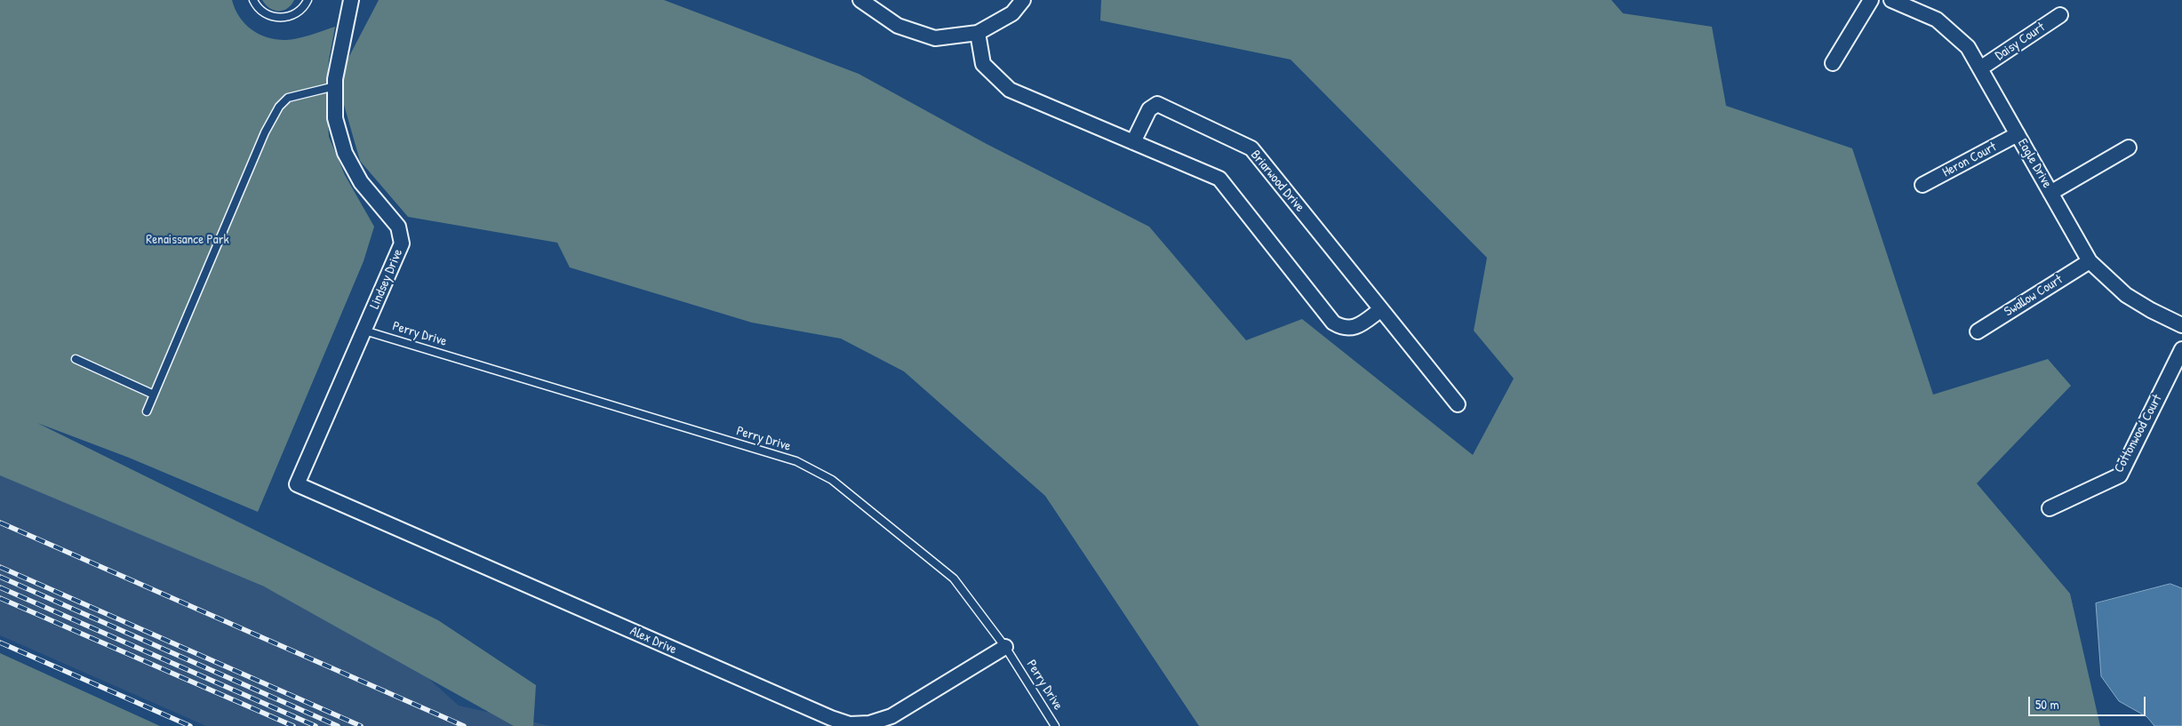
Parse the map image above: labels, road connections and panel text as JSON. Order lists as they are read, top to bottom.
{
  "streets": {
    "street": [
      "Daisy Court",
      "Heron Court",
      "Eagle Drive",
      "Briarwood Drive",
      "Lindsey Drive",
      "Swallow Court",
      "Cottonwood Court",
      "Alex Drive"
    ],
    "lane": ["Perry Drive"]
  },
  "crossings": [
    ["Daisy Court", "Eagle Drive"],
    ["Heron Court", "Eagle Drive"],
    ["Eagle Drive", "Swallow Court"],
    ["Lindsey Drive", "Perry Drive"],
    ["Lindsey Drive", "Alex Drive"],
    ["Perry Drive", "Alex Drive"]
  ],
  "parks": ["Renaissance Park"],
  "scale_bar": "50 m"
}
